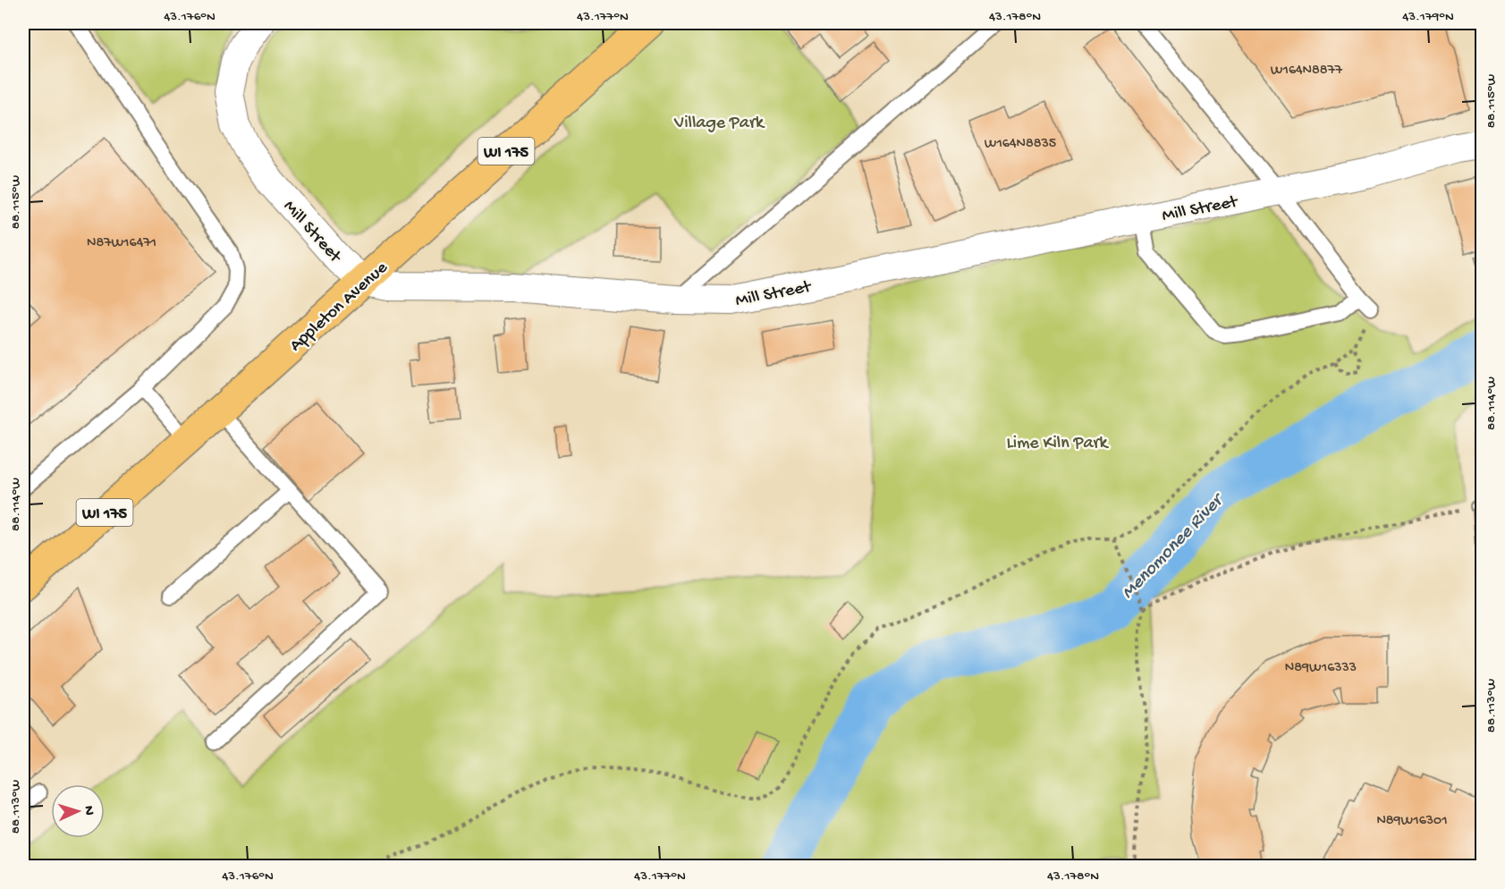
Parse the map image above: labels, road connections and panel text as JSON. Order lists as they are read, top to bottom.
{
  "streets": {
    "main road": ["WI 175", "Appleton Avenue"],
    "street": ["Mill Street"]
  },
  "crossings": [
    ["Mill Street", "Appleton Avenue"]
  ],
  "water": ["Menomonee River"],
  "parks": ["Village Park", "Lime Kiln Park"],
  "house_numbers": [
    "W164N8877",
    "W164N8835",
    "N87W16471",
    "N89W16333",
    "N89W16301"
  ],
  "north": "right",
  "coordinates": [
    "43.176°N",
    "43.177°N",
    "43.178°N",
    "43.179°N",
    "88.115°W",
    "88.114°W",
    "88.113°W"
  ]
}
